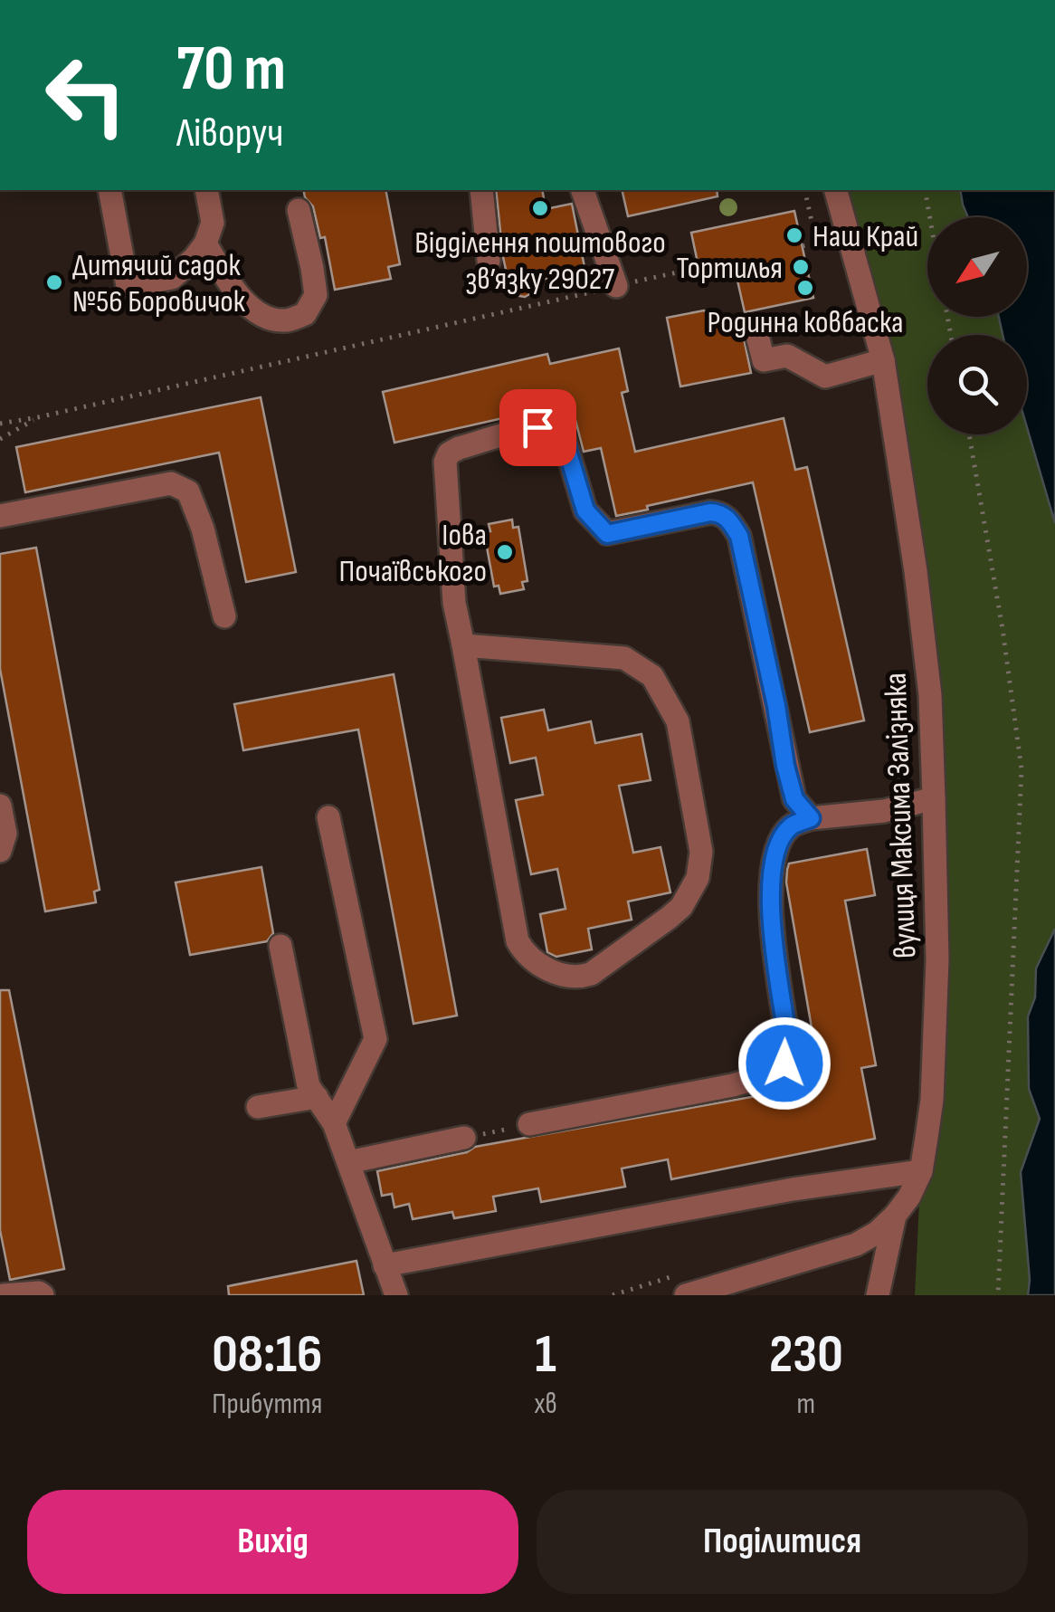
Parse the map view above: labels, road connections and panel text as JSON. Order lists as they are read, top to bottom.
{
  "streets": {
    "street": ["вулиця Максима Залізняка"]
  },
  "places": [
    "Відділення поштового зв’язку 29027",
    "Наш Край",
    "Тортилья",
    "Дитячий садок №56 Боровичок",
    "Родинна ковбаска",
    "Іова Почаївського"
  ],
  "north": "bottom left",
  "page": {
    "turn": ["70 m", "Ліворуч"],
    "eta": [
      "08:16",
      "Прибуття",
      "1",
      "хв",
      "230",
      "m"
    ],
    "buttons": ["Вихід", "Поділитися"]
  }
}
